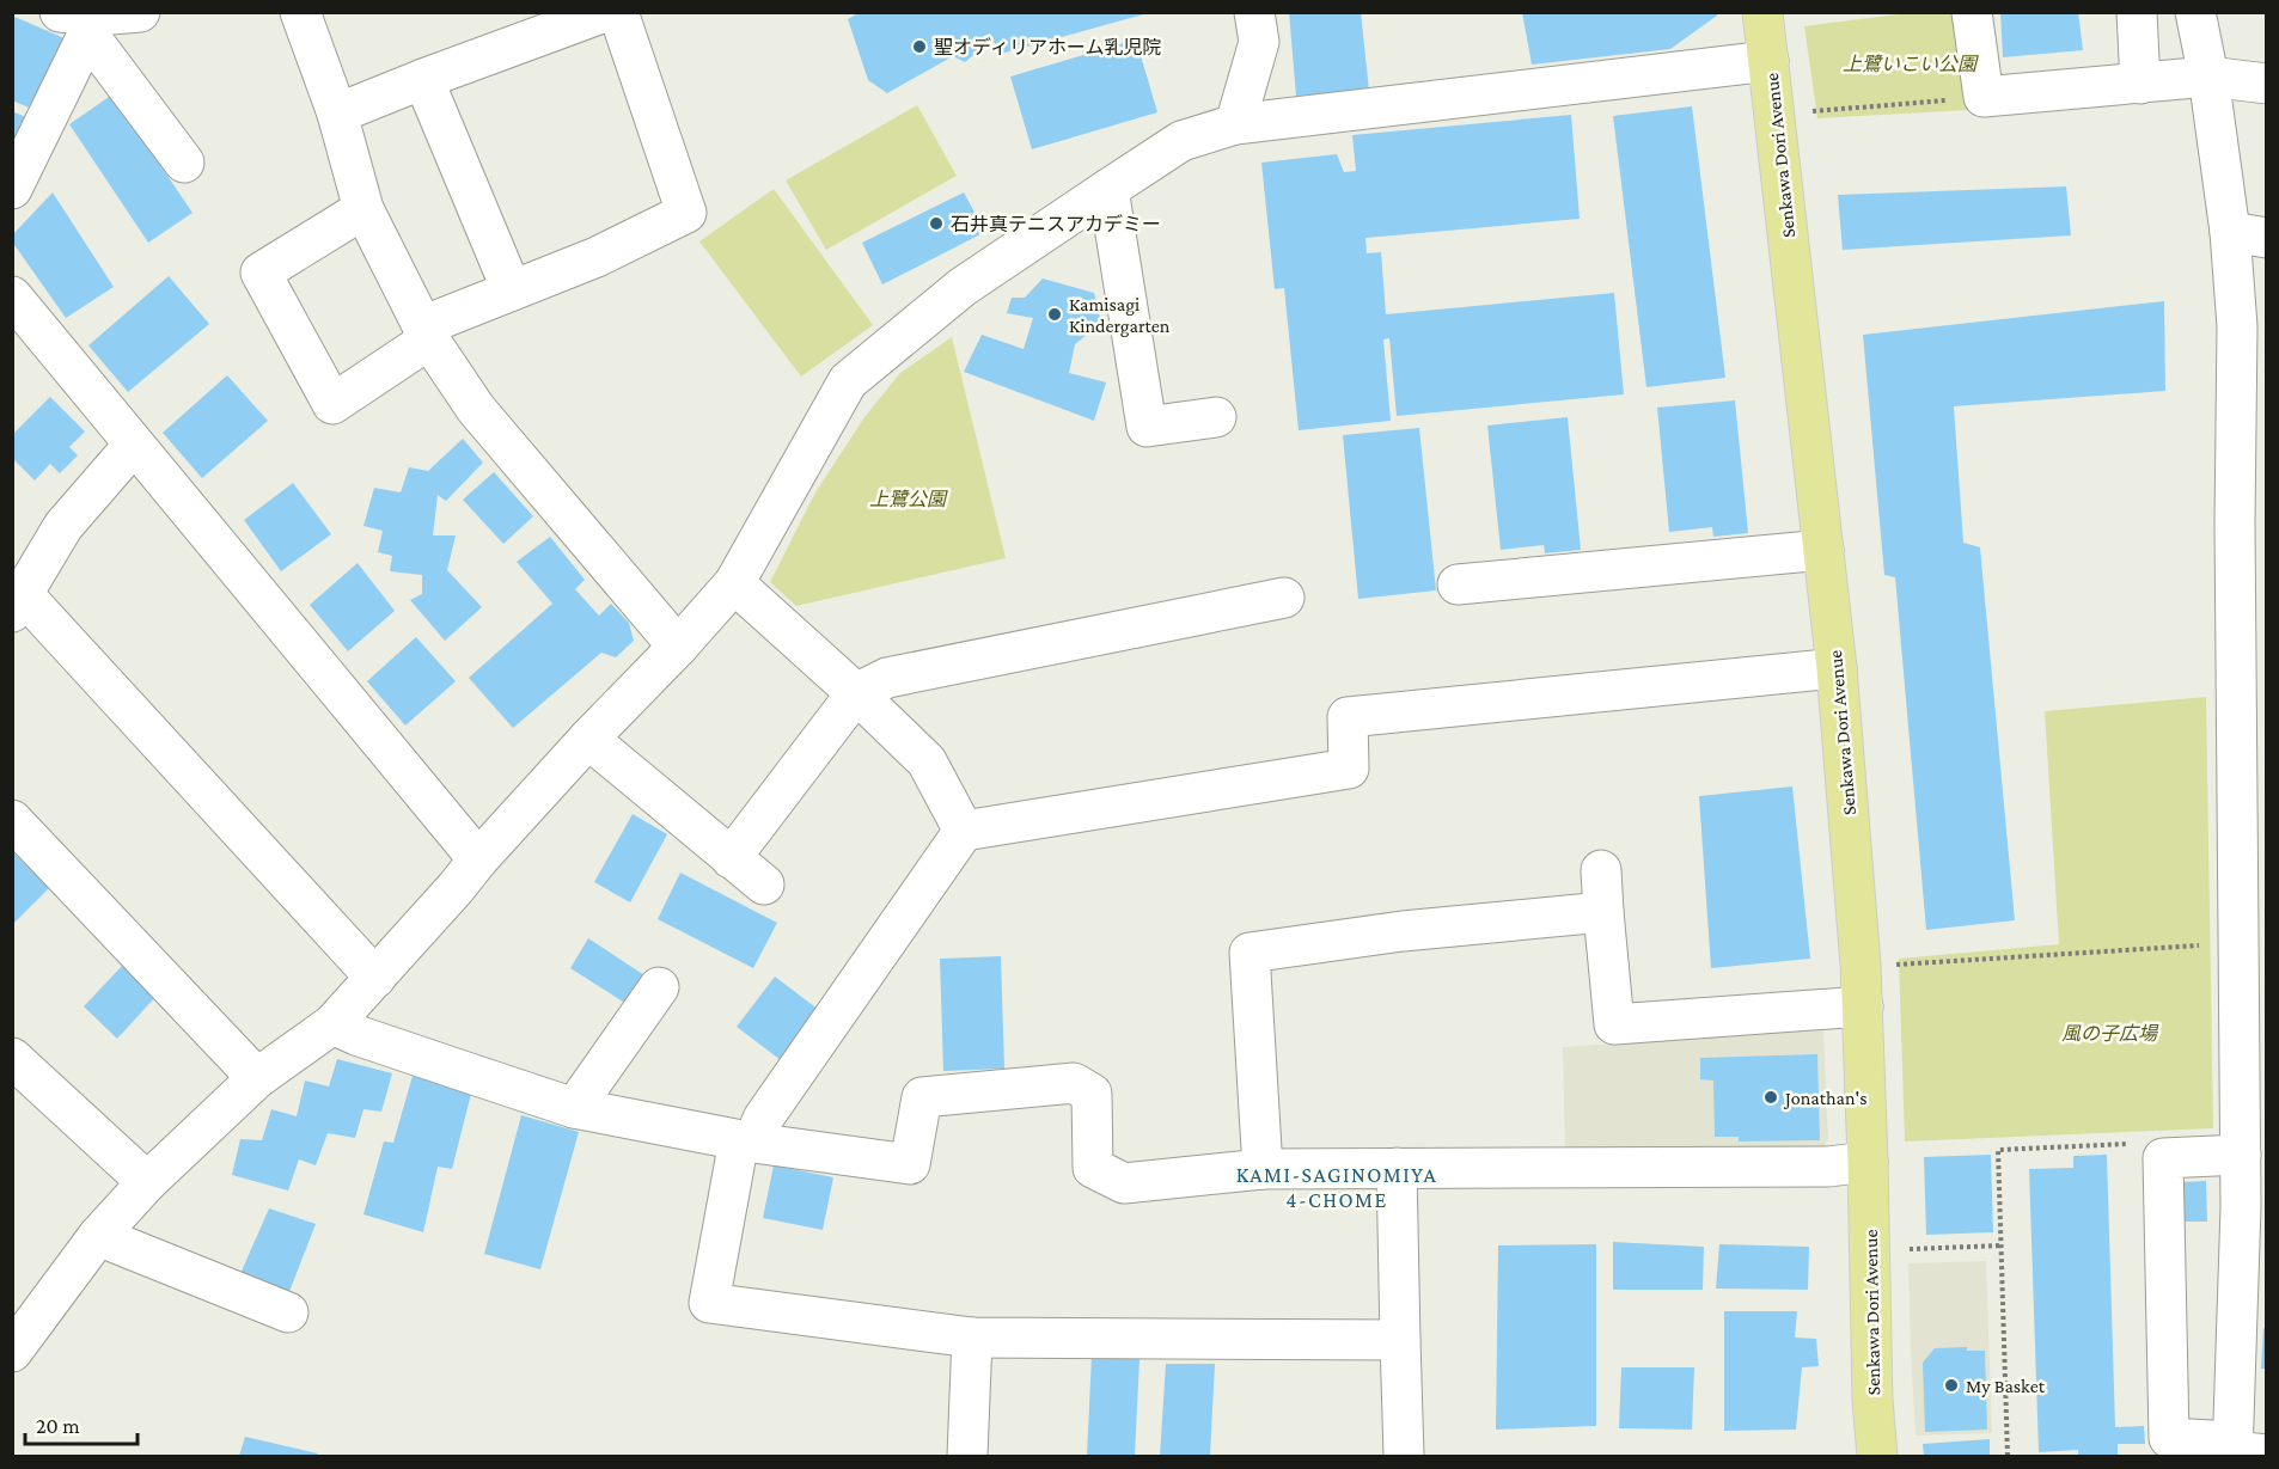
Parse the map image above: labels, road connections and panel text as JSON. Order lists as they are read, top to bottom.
{
  "streets": {
    "main road": ["Senkawa Dori Avenue"]
  },
  "districts": ["KAMI-SAGINOMIYA 4-CHOME"],
  "parks": ["上鷺いこい公園", "上鷺公園", "風の子広場"],
  "places": [
    "聖オディリアホーム乳児院",
    "石井真テニスアカデミー",
    "Kamisagi Kindergarten",
    "Jonathan's",
    "My Basket"
  ],
  "scale_bar": "20 m"
}
